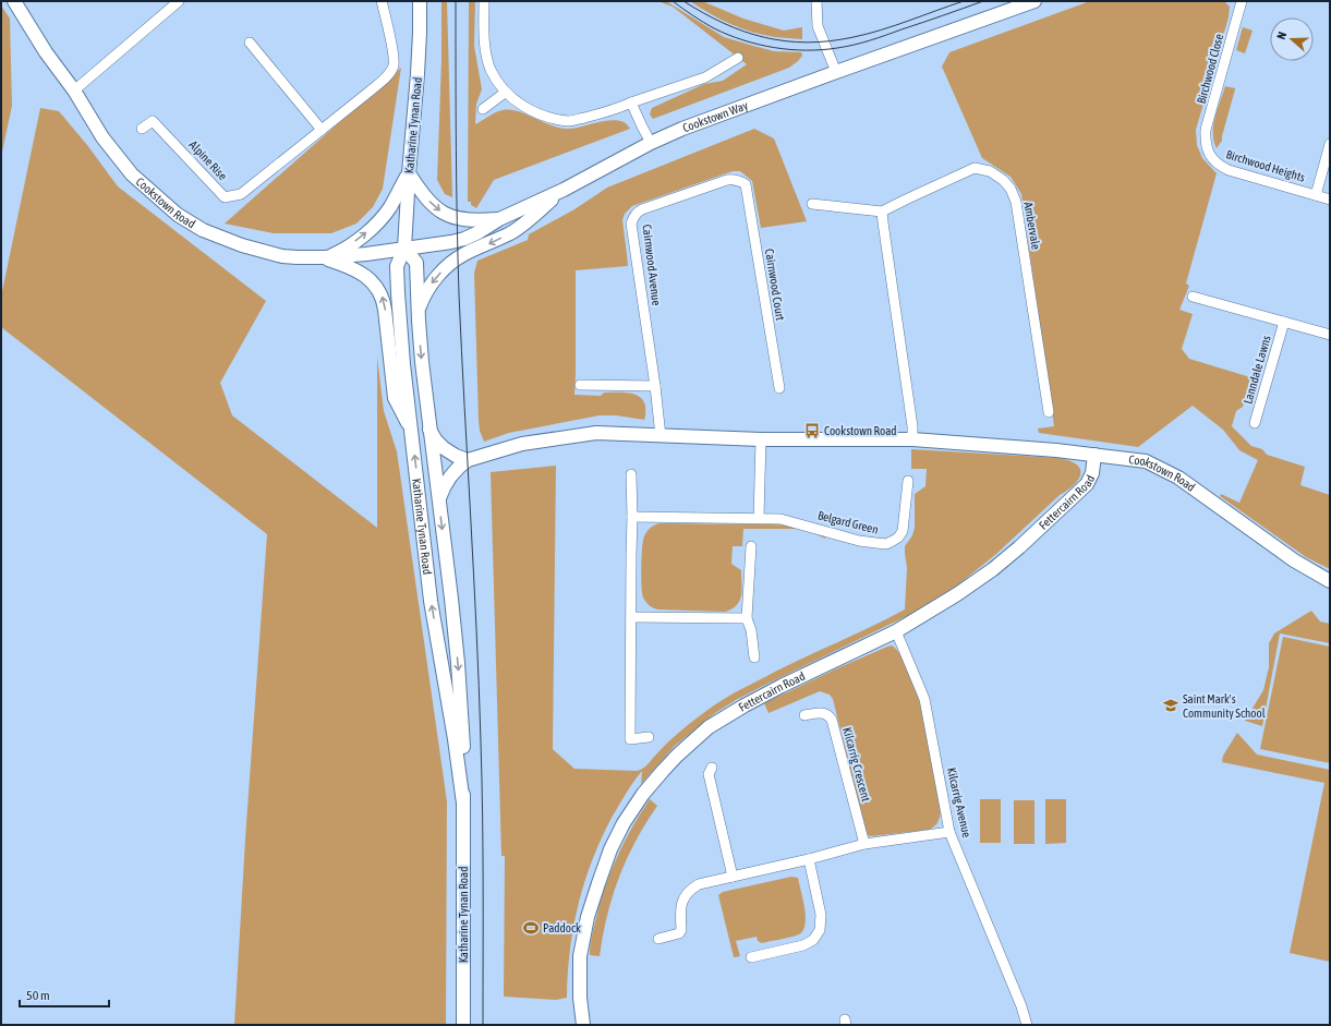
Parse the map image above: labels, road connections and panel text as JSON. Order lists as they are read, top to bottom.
{
  "streets": {
    "street": [
      "Birchwood Close",
      "Cookstown Way",
      "Katharine Tynan Road",
      "Alpine Rise",
      "Birchwood Heights",
      "Cookstown Road",
      "Ambervale",
      "Cairnwood Avenue",
      "Cairnwood Court",
      "Lanndale Lawns",
      "Fettercairn Road",
      "Belgard Green",
      "Kilcarrig Crescent",
      "Kilcarrig Avenue"
    ]
  },
  "crossings": [
    ["Birchwood Close", "Birchwood Heights"],
    ["Cookstown Way", "Katharine Tynan Road"],
    ["Cookstown Way", "Cookstown Road"],
    ["Katharine Tynan Road", "Cookstown Road"],
    ["Cookstown Road", "Cairnwood Avenue"],
    ["Cookstown Road", "Fettercairn Road"],
    ["Cairnwood Avenue", "Cairnwood Court"],
    ["Fettercairn Road", "Kilcarrig Avenue"]
  ],
  "places": {
    "bus stop": ["Cookstown Road"],
    "school or university": ["Saint Mark's Community School"],
    "sports": ["Paddock"]
  },
  "scale_bar": "50 m",
  "north": "left"
}
